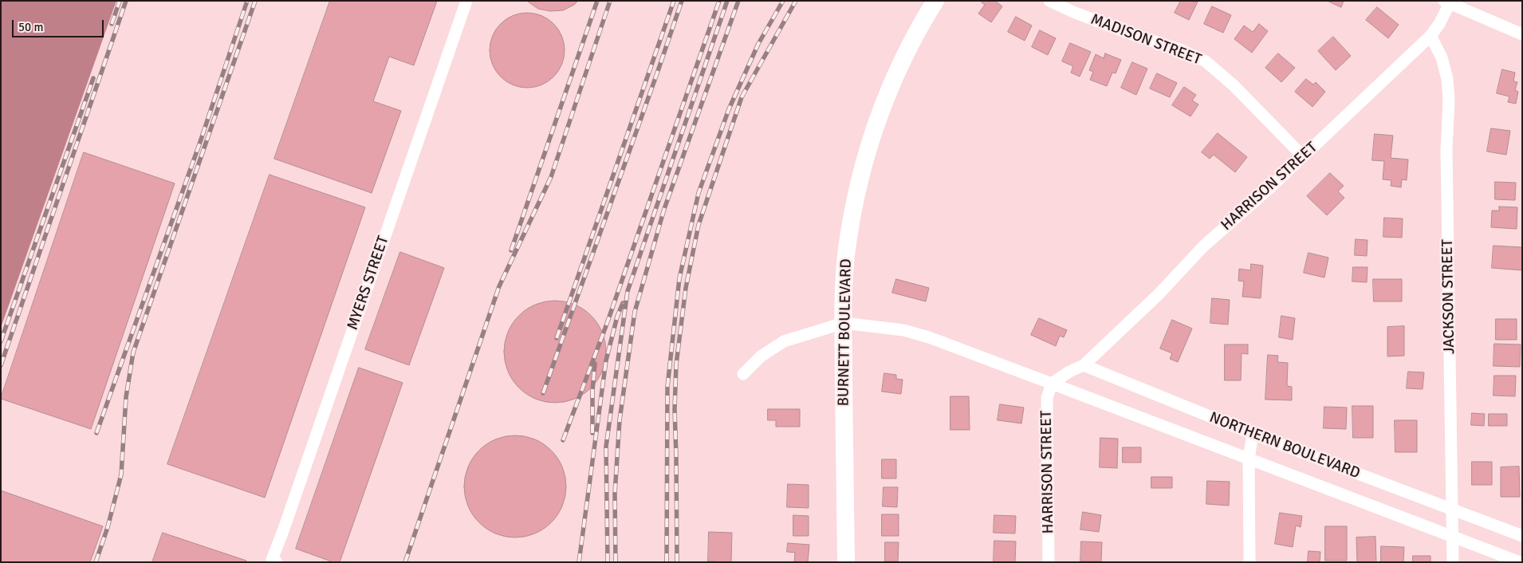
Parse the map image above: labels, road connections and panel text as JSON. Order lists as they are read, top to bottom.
{
  "streets": {
    "main road": ["BURNETT BOULEVARD"],
    "street": [
      "MADISON STREET",
      "HARRISON STREET",
      "MYERS STREET",
      "JACKSON STREET",
      "NORTHERN BOULEVARD"
    ]
  },
  "crossings": [
    ["MADISON STREET", "HARRISON STREET"],
    ["HARRISON STREET", "JACKSON STREET"],
    ["HARRISON STREET", "NORTHERN BOULEVARD"],
    ["JACKSON STREET", "NORTHERN BOULEVARD"],
    ["BURNETT BOULEVARD", "NORTHERN BOULEVARD"]
  ],
  "scale_bar": "50 m"
}
